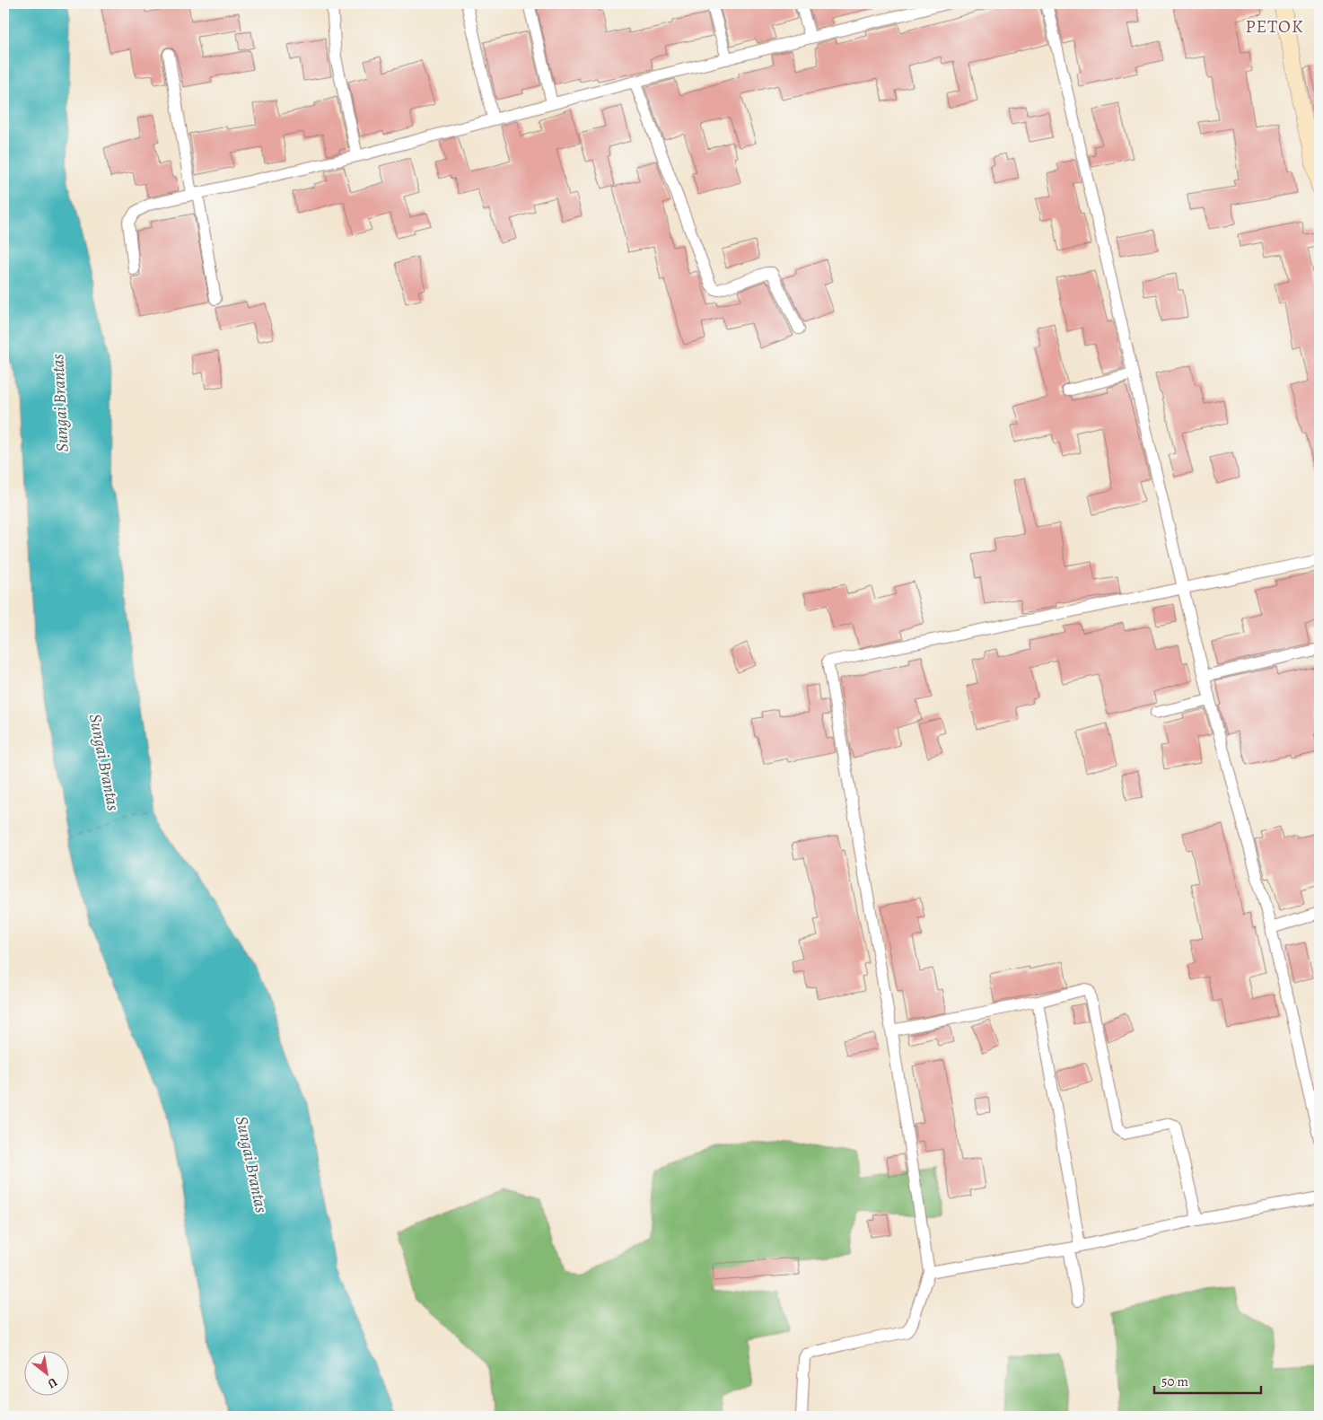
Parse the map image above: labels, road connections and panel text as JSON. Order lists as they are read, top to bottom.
{
  "districts": ["PETOK"],
  "water": ["Sungai Brantas"],
  "scale_bar": "50 m",
  "north": "bottom right"
}
